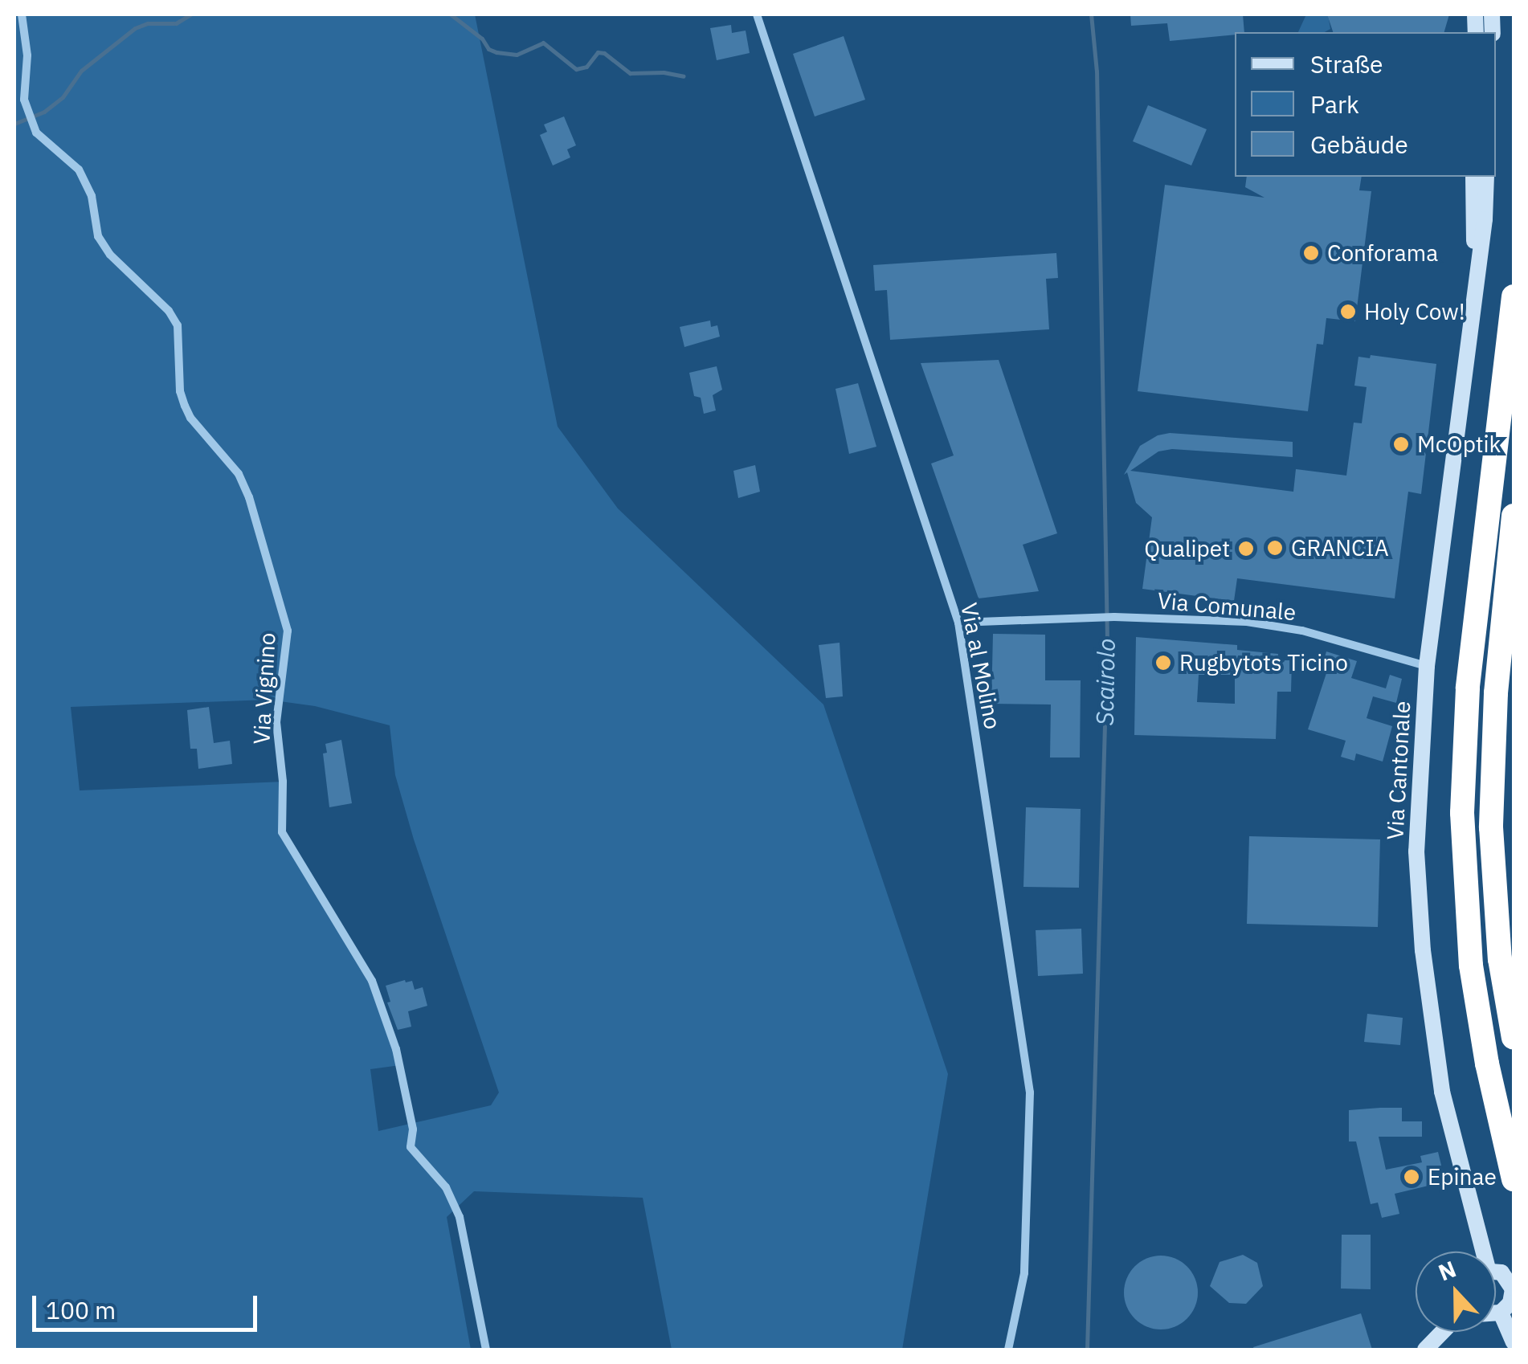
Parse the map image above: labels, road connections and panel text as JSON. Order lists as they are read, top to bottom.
{
  "streets": {
    "main road": ["Via Cantonale"],
    "street": ["Via Comunale", "Via al Molino", "Via Vignino"]
  },
  "crossings": [
    ["Via Comunale", "Via al Molino"],
    ["Via Comunale", "Via Cantonale"]
  ],
  "water": ["Scairolo"],
  "places": [
    "Conforama",
    "Holy Cow!",
    "McOptik",
    "GRANCIA",
    "Qualipet",
    "Rugbytots Ticino",
    "Epinae"
  ],
  "legend": ["Straße", "Park", "Gebäude"],
  "scale_bar": "100 m",
  "north": "top"
}
